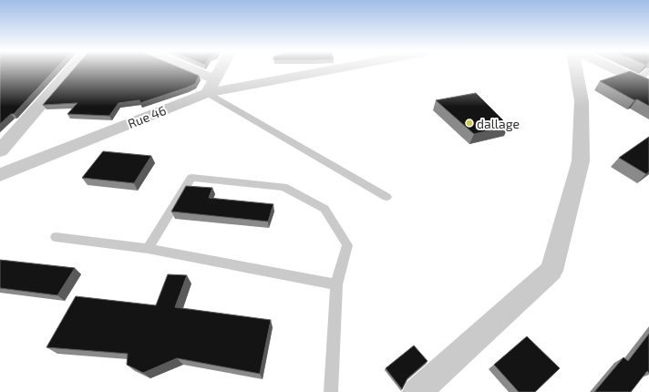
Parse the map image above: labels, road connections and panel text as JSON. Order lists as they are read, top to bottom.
{
  "streets": {
    "street": ["Rue 46"]
  },
  "places": ["dallage"]
}
